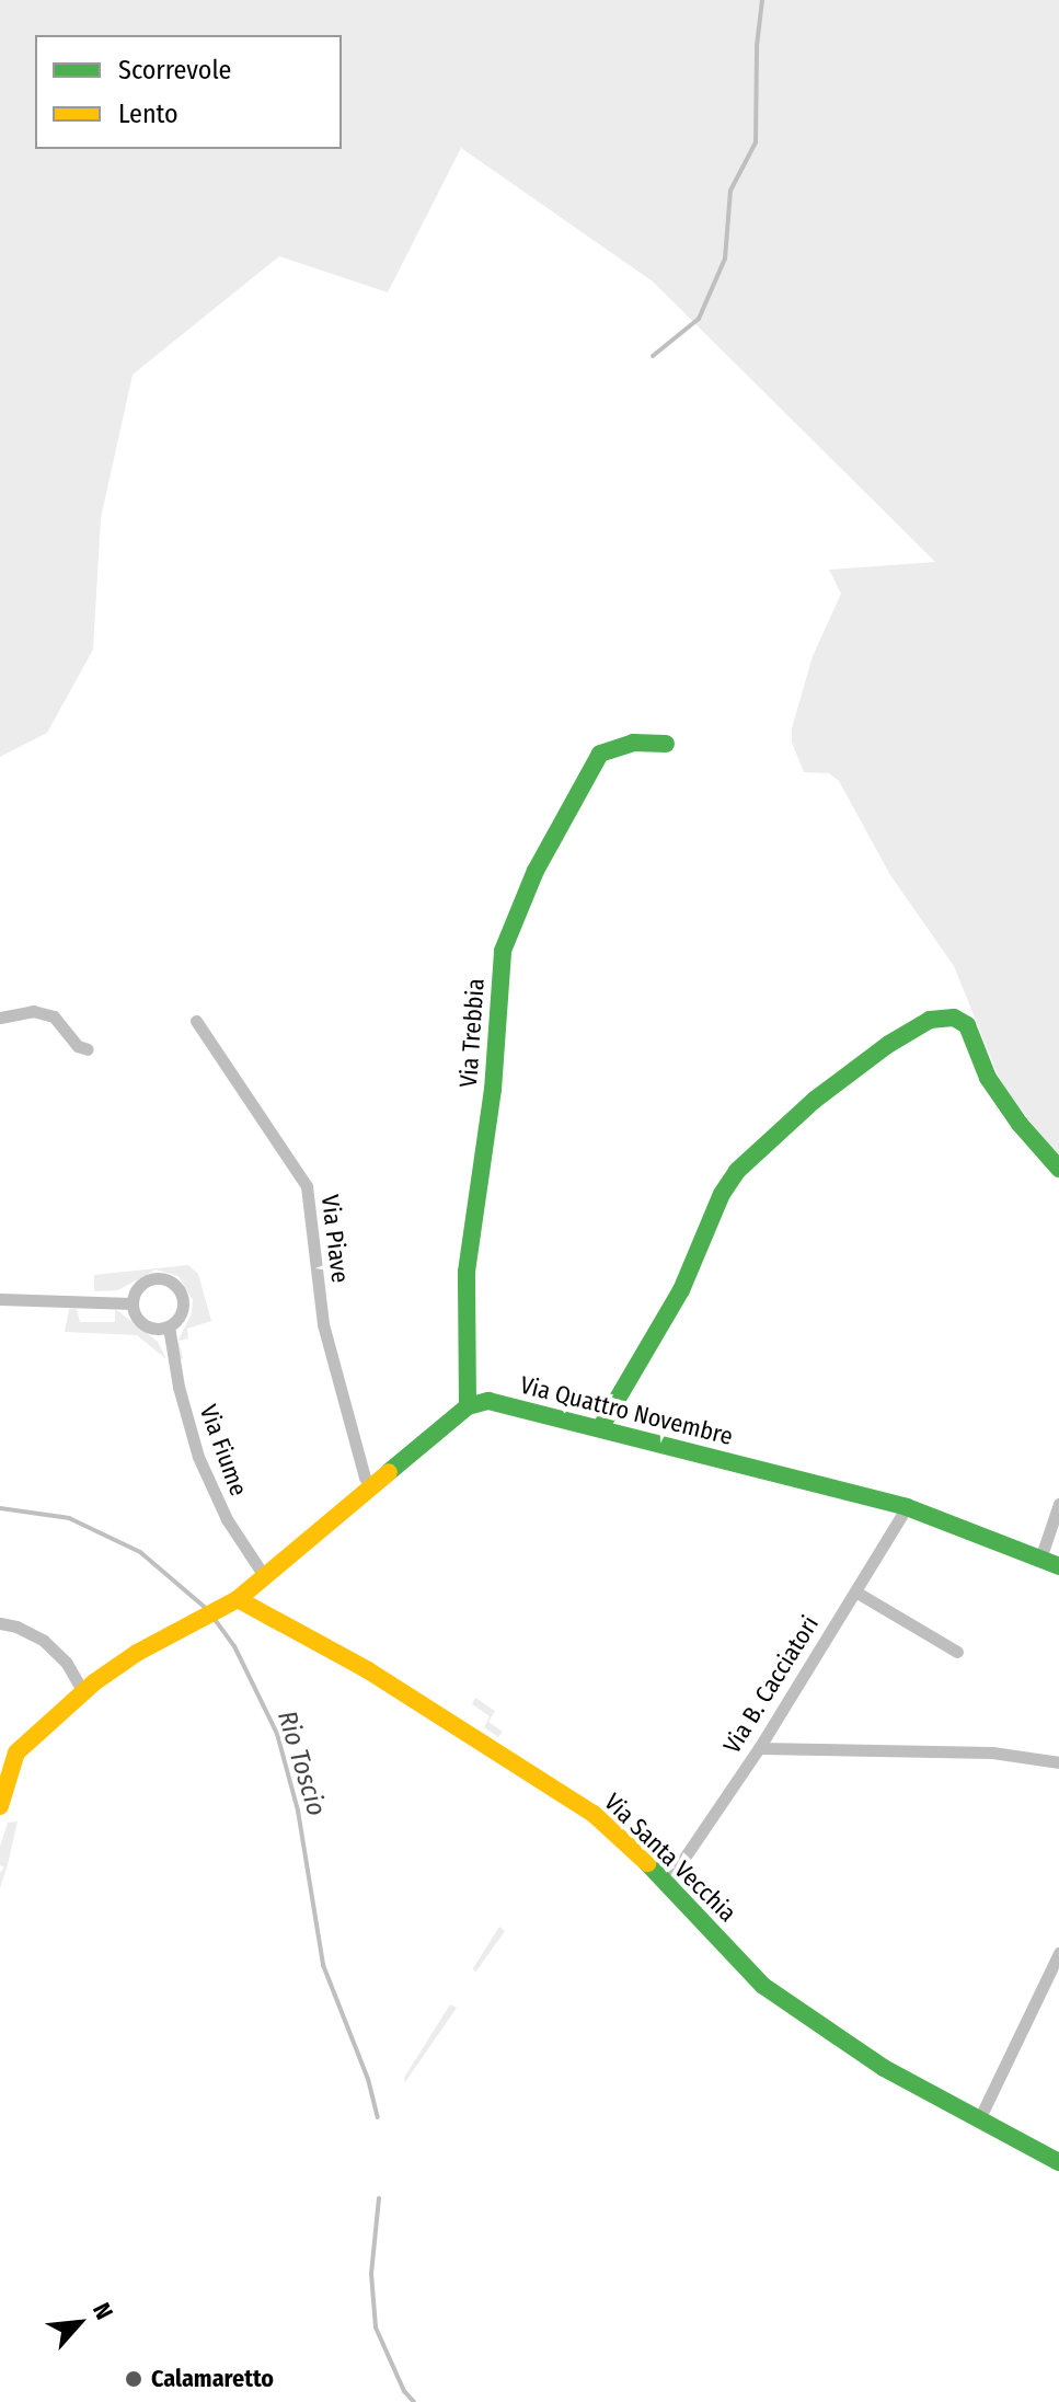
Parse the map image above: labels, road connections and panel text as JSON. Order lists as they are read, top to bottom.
{
  "streets": {
    "street": [
      "Via Trebbia",
      "Via Piave",
      "Via Quattro Novembre",
      "Via Fiume",
      "Via B. Cacciatori",
      "Via Santa Vecchia"
    ]
  },
  "crossings": [
    ["Via Trebbia", "Via Quattro Novembre"],
    ["Via Quattro Novembre", "Via B. Cacciatori"],
    ["Via B. Cacciatori", "Via Santa Vecchia"]
  ],
  "water": ["Rio Toscio"],
  "places": ["Calamaretto"],
  "legend": ["Scorrevole", "Lento"],
  "north": "top right"
}
